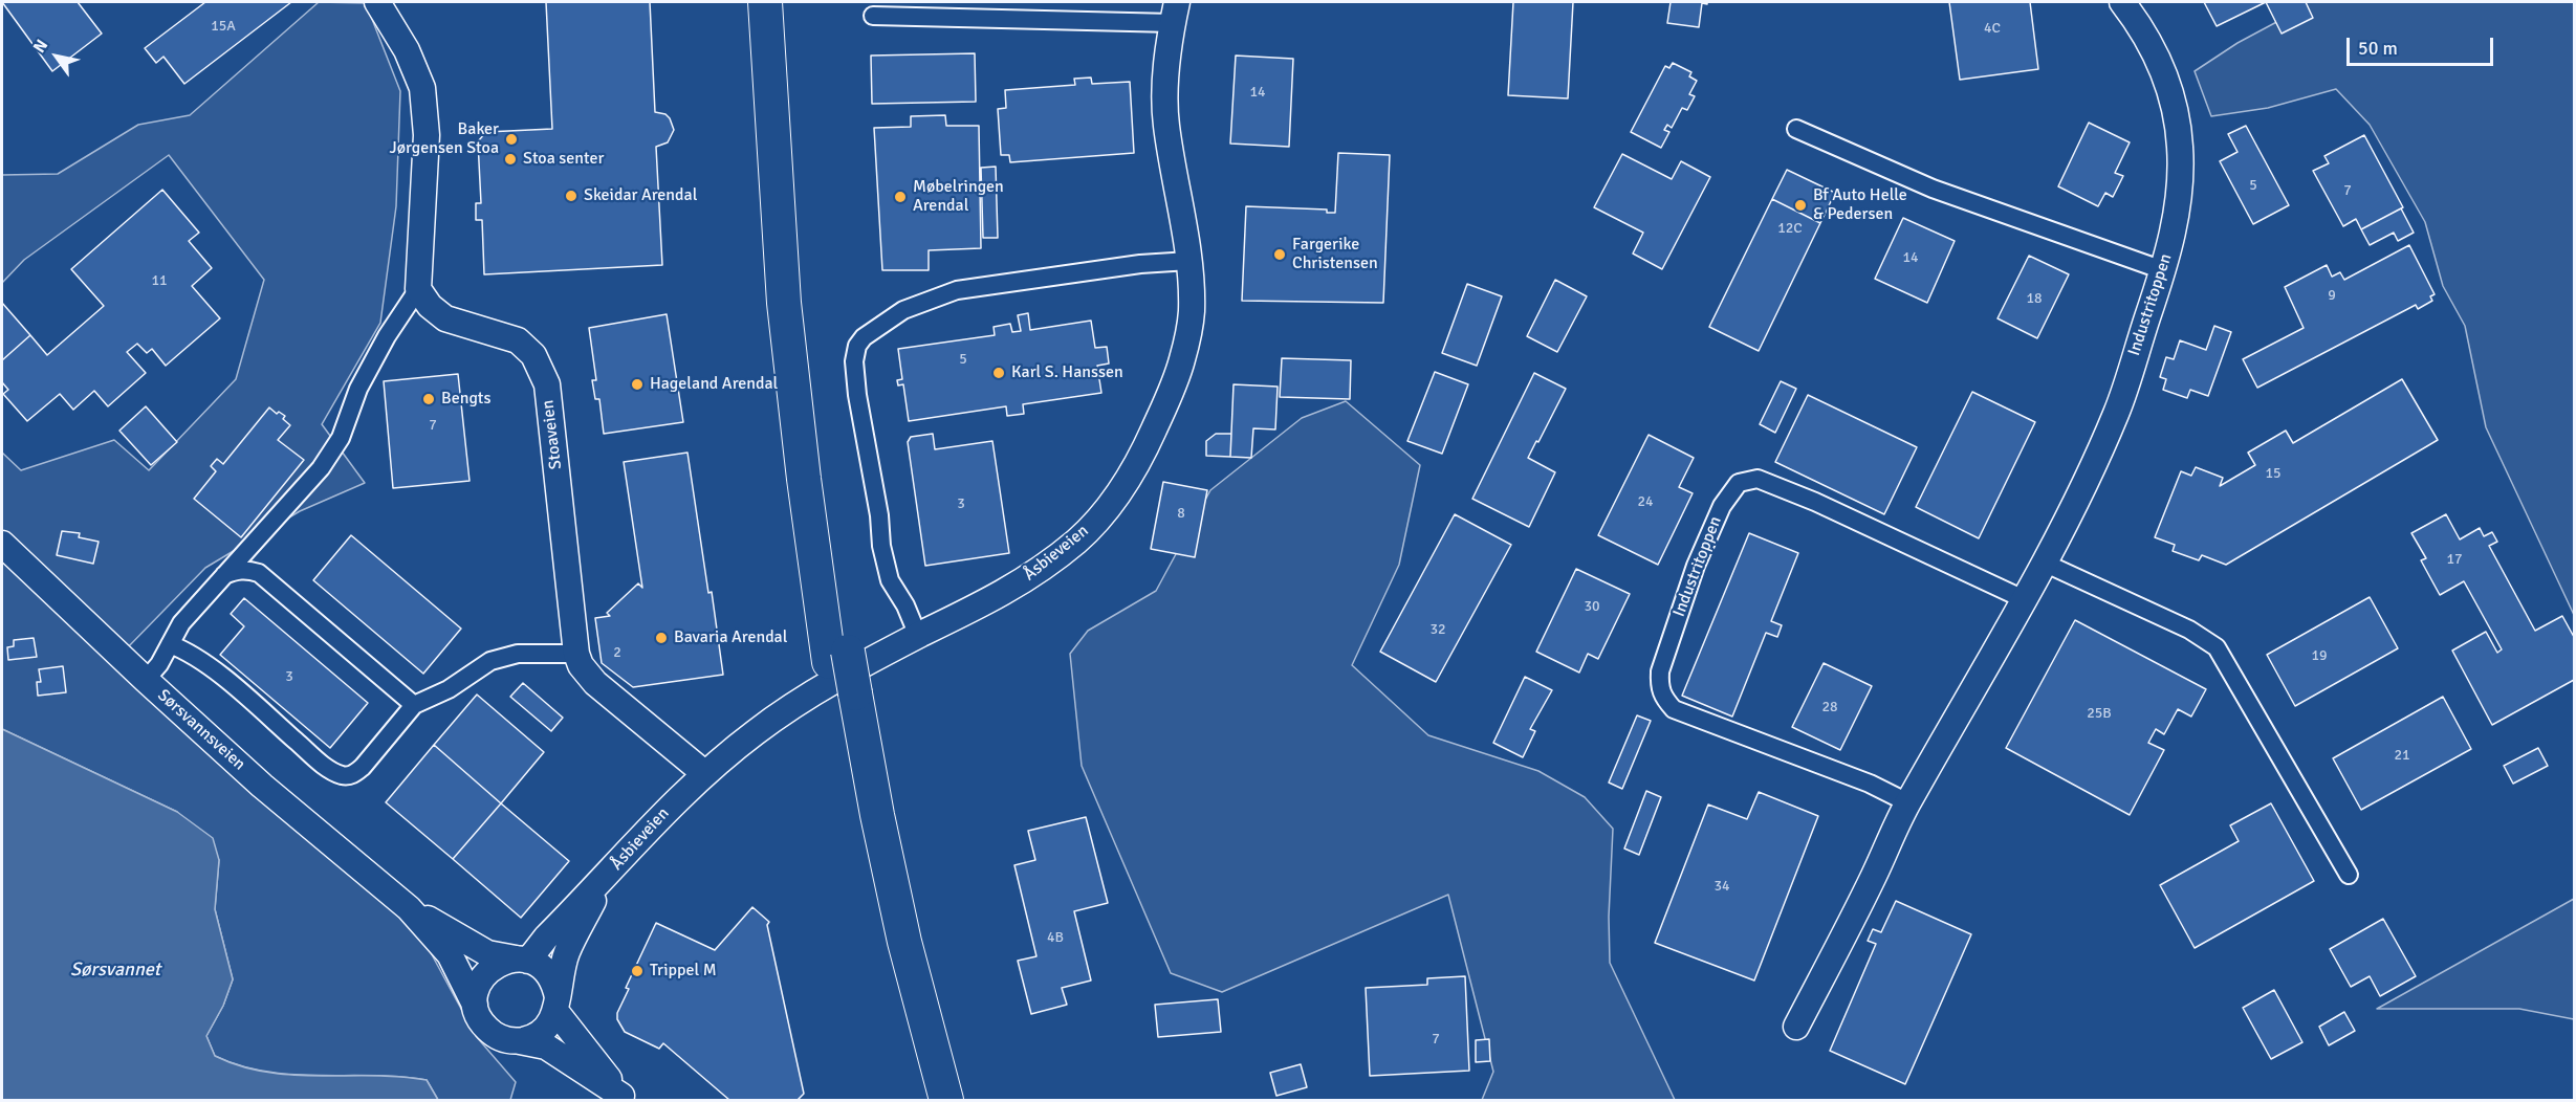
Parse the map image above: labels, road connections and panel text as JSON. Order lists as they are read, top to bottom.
{
  "streets": {
    "street": [
      "Industritoppen",
      "Stoaveien",
      "Åsbieveien",
      "Sørsvannsveien"
    ]
  },
  "crossings": [
    ["Stoaveien", "Åsbieveien"],
    ["Åsbieveien", "Sørsvannsveien"]
  ],
  "water": ["Sørsvannet"],
  "places": [
    "Baker Jørgensen Stoa",
    "Stoa senter",
    "Skeidar Arendal",
    "Møbelringen Arendal",
    "Bf Auto Helle & Pedersen",
    "Fargerike Christensen",
    "Karl S. Hanssen",
    "Hageland Arendal",
    "Bengts",
    "Bavaria Arendal",
    "Trippel M"
  ],
  "house_numbers": [
    "15A",
    "4C",
    "14",
    "5",
    "7",
    "12C",
    "14",
    "11",
    "9",
    "18",
    "5",
    "7",
    "15",
    "24",
    "3",
    "8",
    "17",
    "30",
    "32",
    "2",
    "19",
    "3",
    "28",
    "25B",
    "21",
    "34",
    "4B",
    "7"
  ],
  "scale_bar": "50 m",
  "north": "top left"
}
